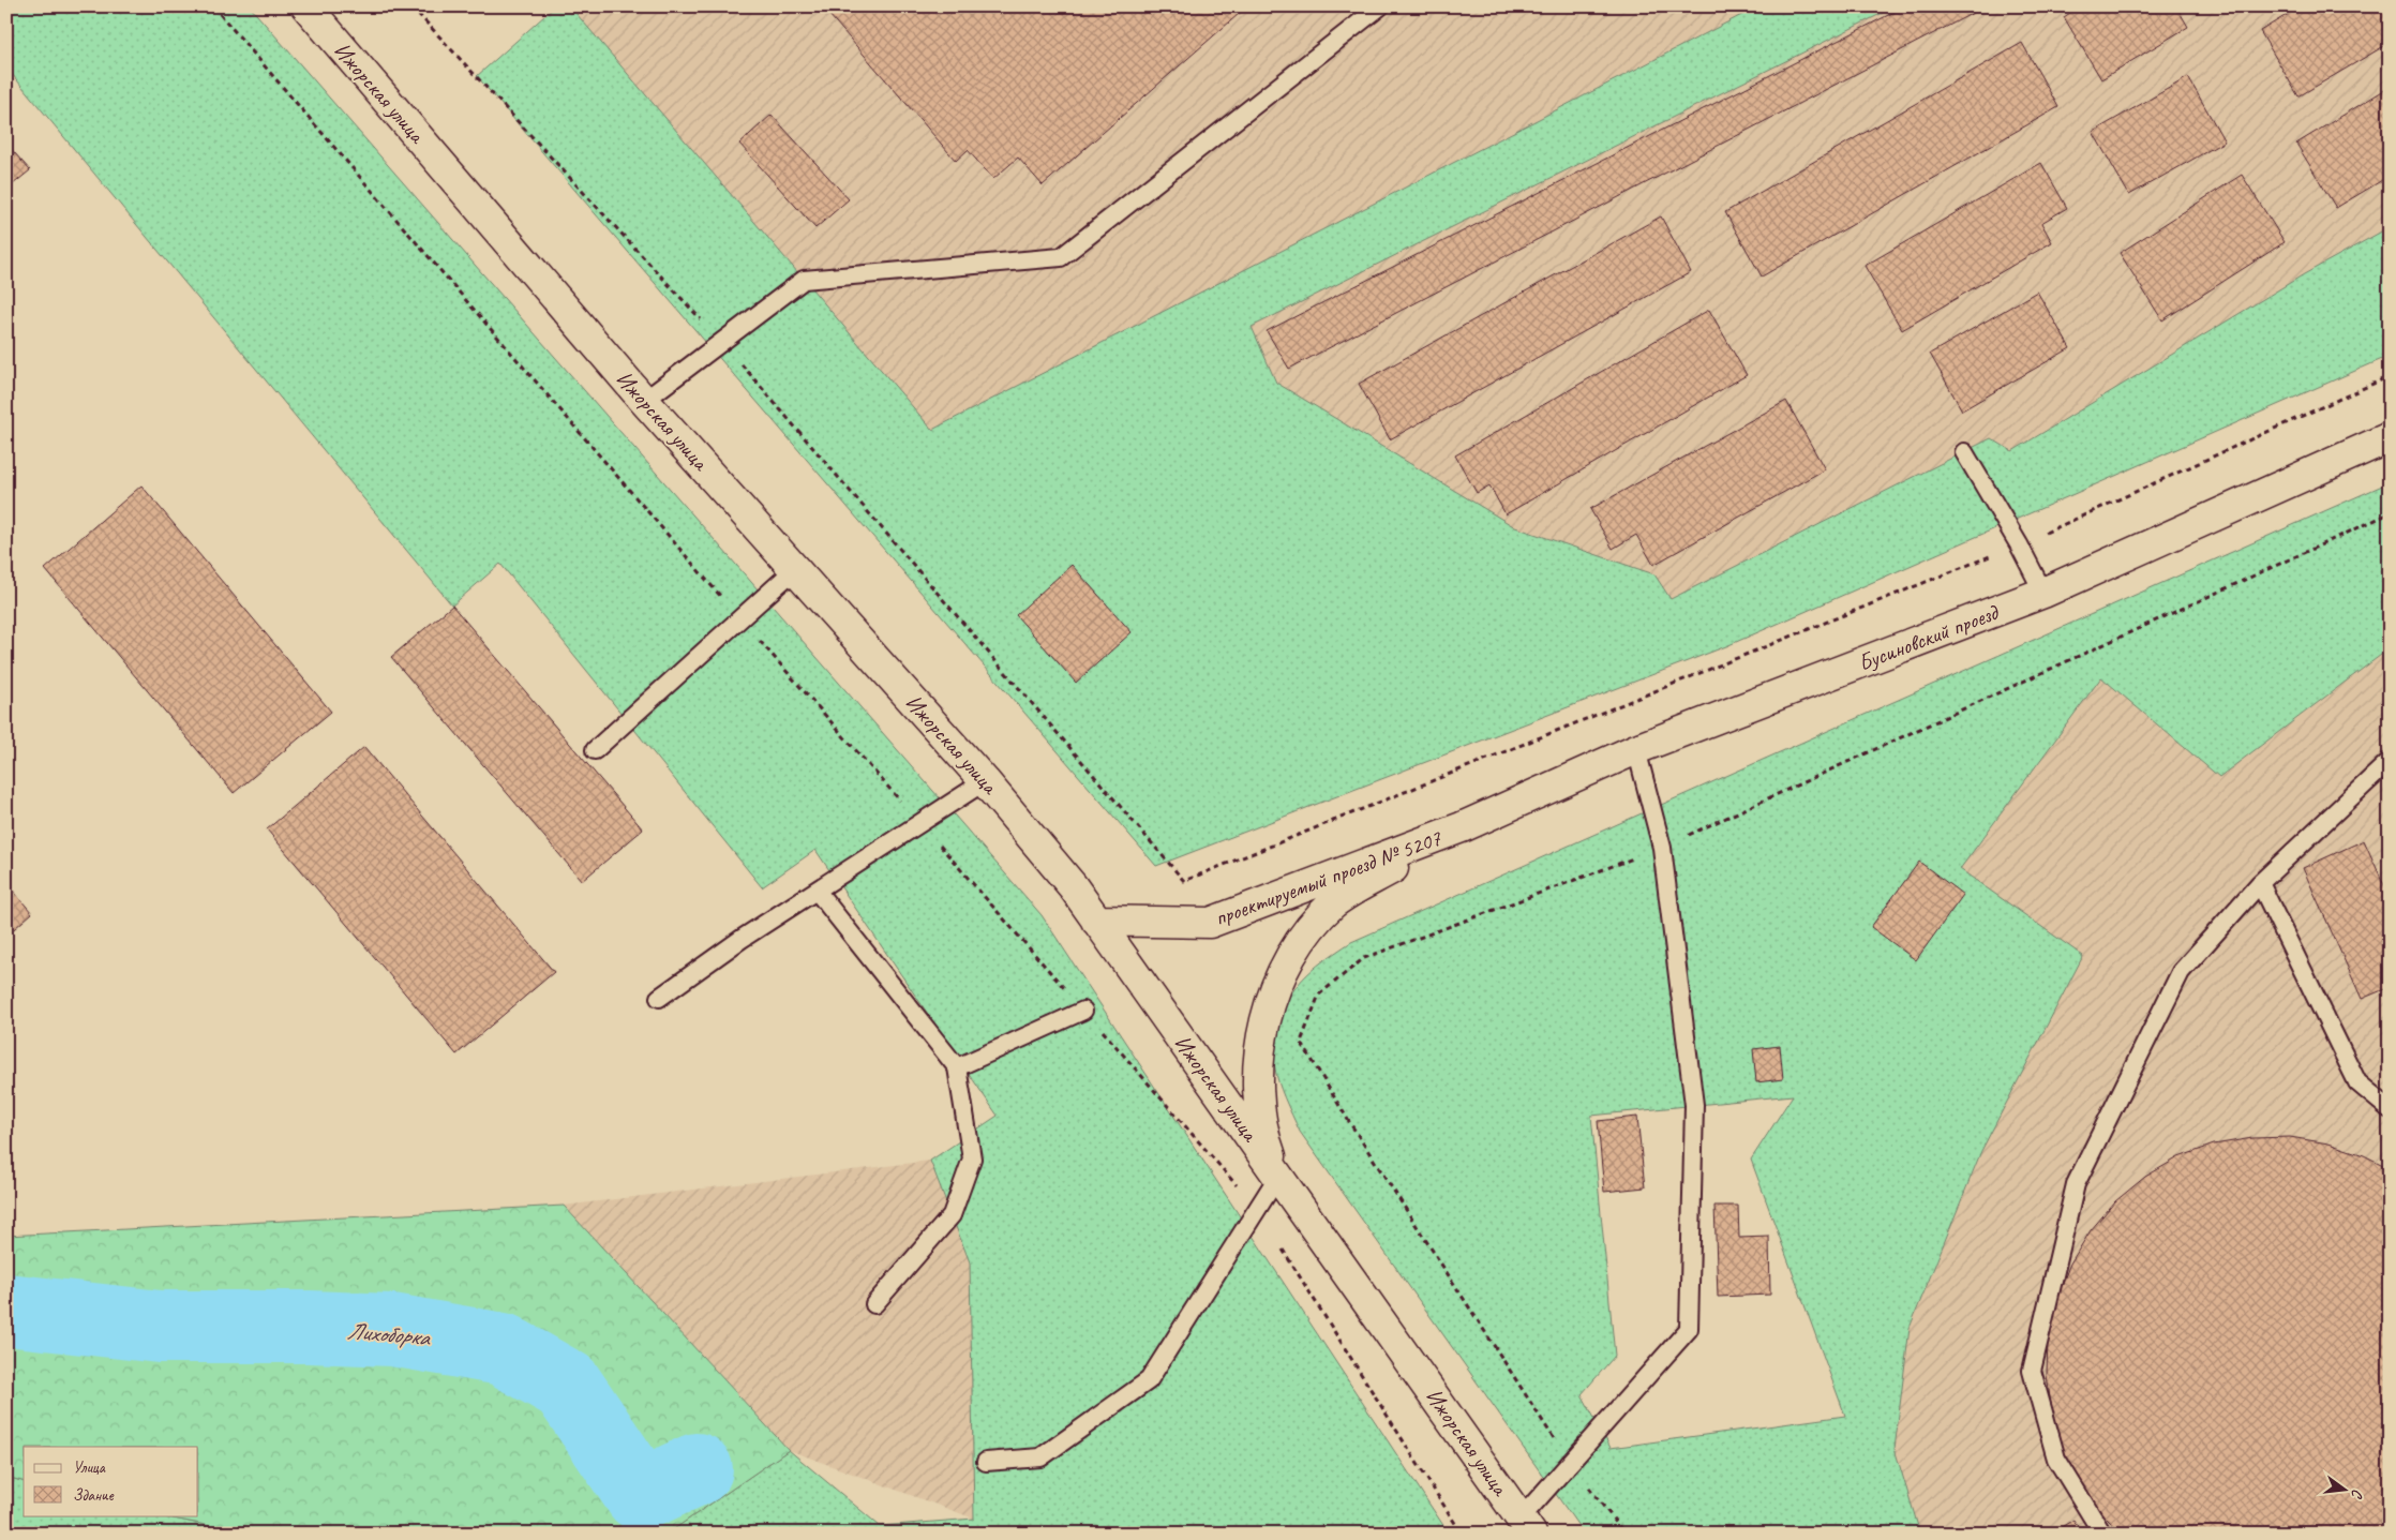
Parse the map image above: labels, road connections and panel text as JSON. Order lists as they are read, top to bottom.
{
  "streets": {
    "main road": ["Ижорская улица", "Бусиновский проезд", "проектируемый проезд № 5207"]
  },
  "crossings": [
    ["Ижорская улица", "проектируемый проезд № 5207"],
    ["Бусиновский проезд", "проектируемый проезд № 5207"]
  ],
  "water": ["Лихоборка"],
  "legend": ["Улица", "Здание"],
  "north": "right"
}
